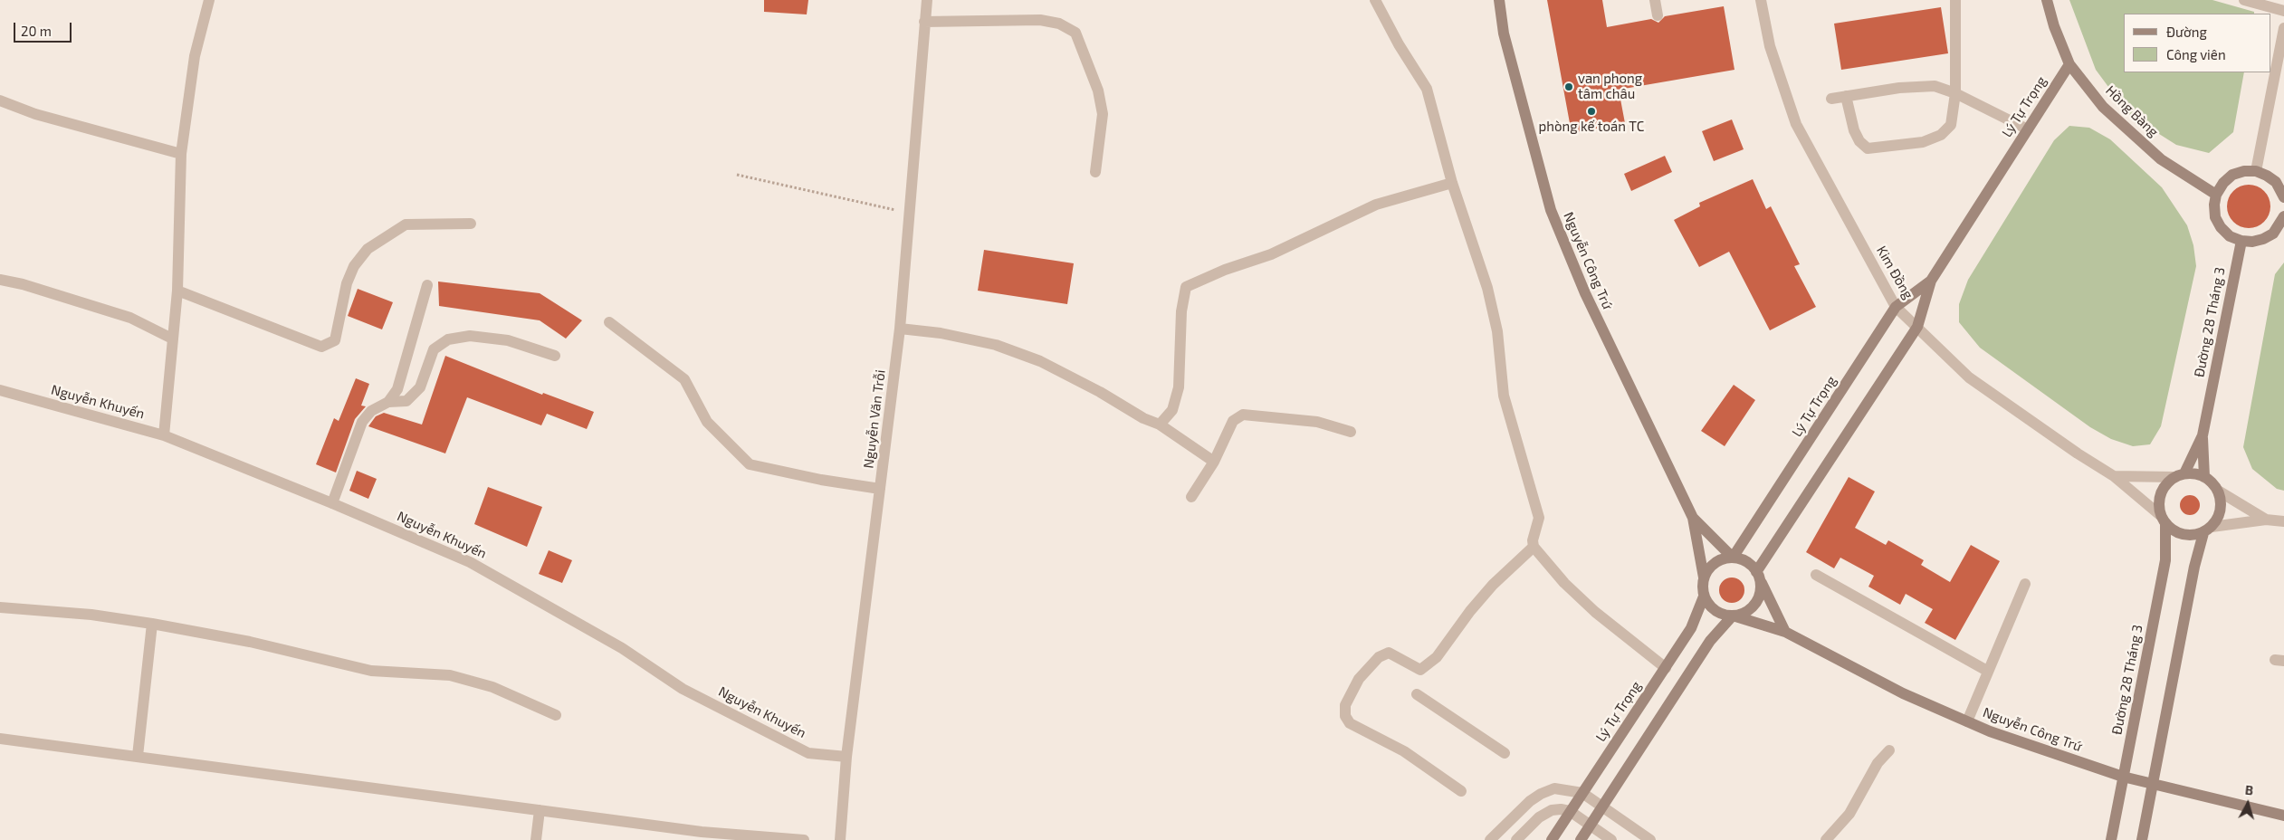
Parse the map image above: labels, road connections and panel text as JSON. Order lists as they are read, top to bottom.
{
  "streets": {
    "street": [
      "Lý Tự Trọng",
      "Hồng Bàng",
      "Nguyễn Công Trứ",
      "Kim Đồng",
      "Đường 28 Tháng 3",
      "Nguyễn Khuyến",
      "Nguyễn Văn Trỗi"
    ]
  },
  "crossings": [
    ["Lý Tự Trọng", "Hồng Bàng"],
    ["Lý Tự Trọng", "Nguyễn Công Trứ"],
    ["Lý Tự Trọng", "Kim Đồng"],
    ["Nguyễn Công Trứ", "Đường 28 Tháng 3"],
    ["Kim Đồng", "Đường 28 Tháng 3"],
    ["Nguyễn Khuyến", "Nguyễn Văn Trỗi"]
  ],
  "places": ["van phong tâm châu", "phòng kế toán TC"],
  "legend": ["Đường", "Công viên"],
  "scale_bar": "20 m",
  "north": "top"
}
